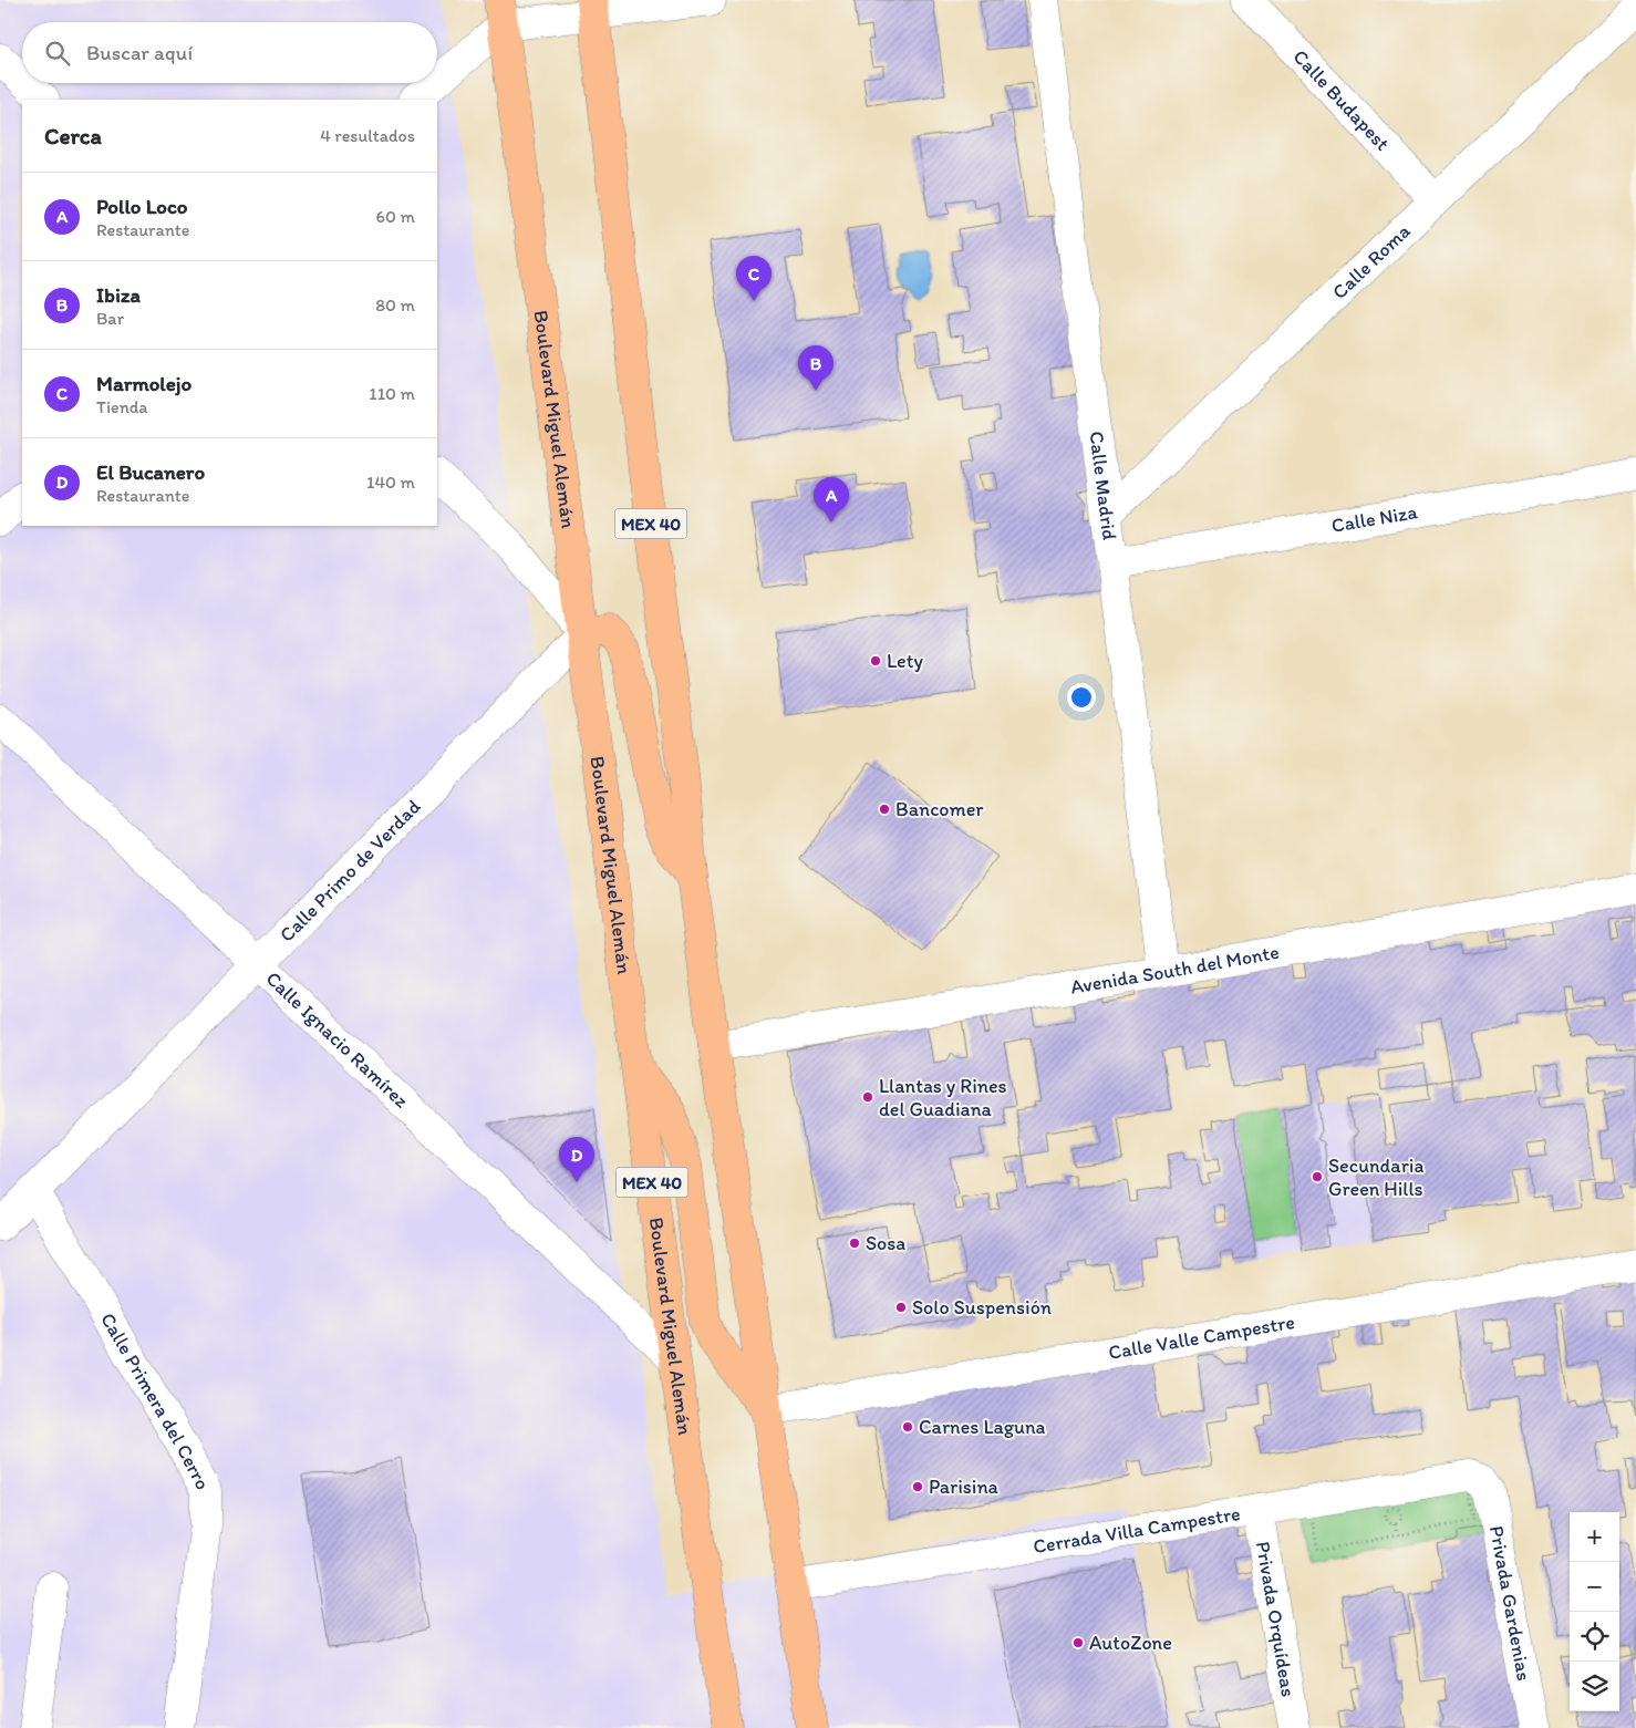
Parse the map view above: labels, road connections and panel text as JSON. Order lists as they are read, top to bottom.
{
  "streets": {
    "highway": ["Boulevard Miguel Alemán", "MEX 40"],
    "street": [
      "Calle Budapest",
      "Calle Roma",
      "Calle Madrid",
      "Calle Niza",
      "Calle Primo de Verdad",
      "Avenida South del Monte",
      "Calle Ignacio Ramírez",
      "Calle Valle Campestre",
      "Calle Primera del Cerro",
      "Cerrada Villa Campestre",
      "Privada Gardenias",
      "Privada Orquídeas"
    ]
  },
  "crossings": [
    ["Calle Budapest", "Calle Roma"],
    ["Calle Roma", "Calle Madrid"],
    ["Boulevard Miguel Alemán", "Calle Primo de Verdad"],
    ["Boulevard Miguel Alemán", "Calle Ignacio Ramírez"],
    ["Calle Madrid", "Calle Niza"],
    ["Calle Madrid", "Avenida South del Monte"],
    ["MEX 40", "Avenida South del Monte"],
    ["MEX 40", "Calle Valle Campestre"],
    ["MEX 40", "Cerrada Villa Campestre"],
    ["Calle Primo de Verdad", "Calle Ignacio Ramírez"],
    ["Calle Primo de Verdad", "Calle Primera del Cerro"],
    ["Cerrada Villa Campestre", "Privada Gardenias"],
    ["Cerrada Villa Campestre", "Privada Orquídeas"]
  ],
  "places": [
    "Lety",
    "Bancomer",
    "Llantas y Rines del Guadiana",
    "Secundaria Green Hills",
    "Sosa",
    "Solo Suspensión",
    "Carnes Laguna",
    "Parisina",
    "AutoZone"
  ],
  "page": {
    "search": "Buscar aquí",
    "heading": ["Cerca", "4 resultados"],
    "list": [
      {
        "mark": "A",
        "name": "Pollo Loco",
        "note": "Restaurante",
        "value": "60 m"
      },
      {
        "mark": "B",
        "name": "Ibiza",
        "note": "Bar",
        "value": "80 m"
      },
      {
        "mark": "C",
        "name": "Marmolejo",
        "note": "Tienda",
        "value": "110 m"
      },
      {
        "mark": "D",
        "name": "El Bucanero",
        "note": "Restaurante",
        "value": "140 m"
      }
    ],
    "pins": [
      "C",
      "B",
      "A",
      "D"
    ],
    "map_buttons": ["+", "−"]
  }
}
